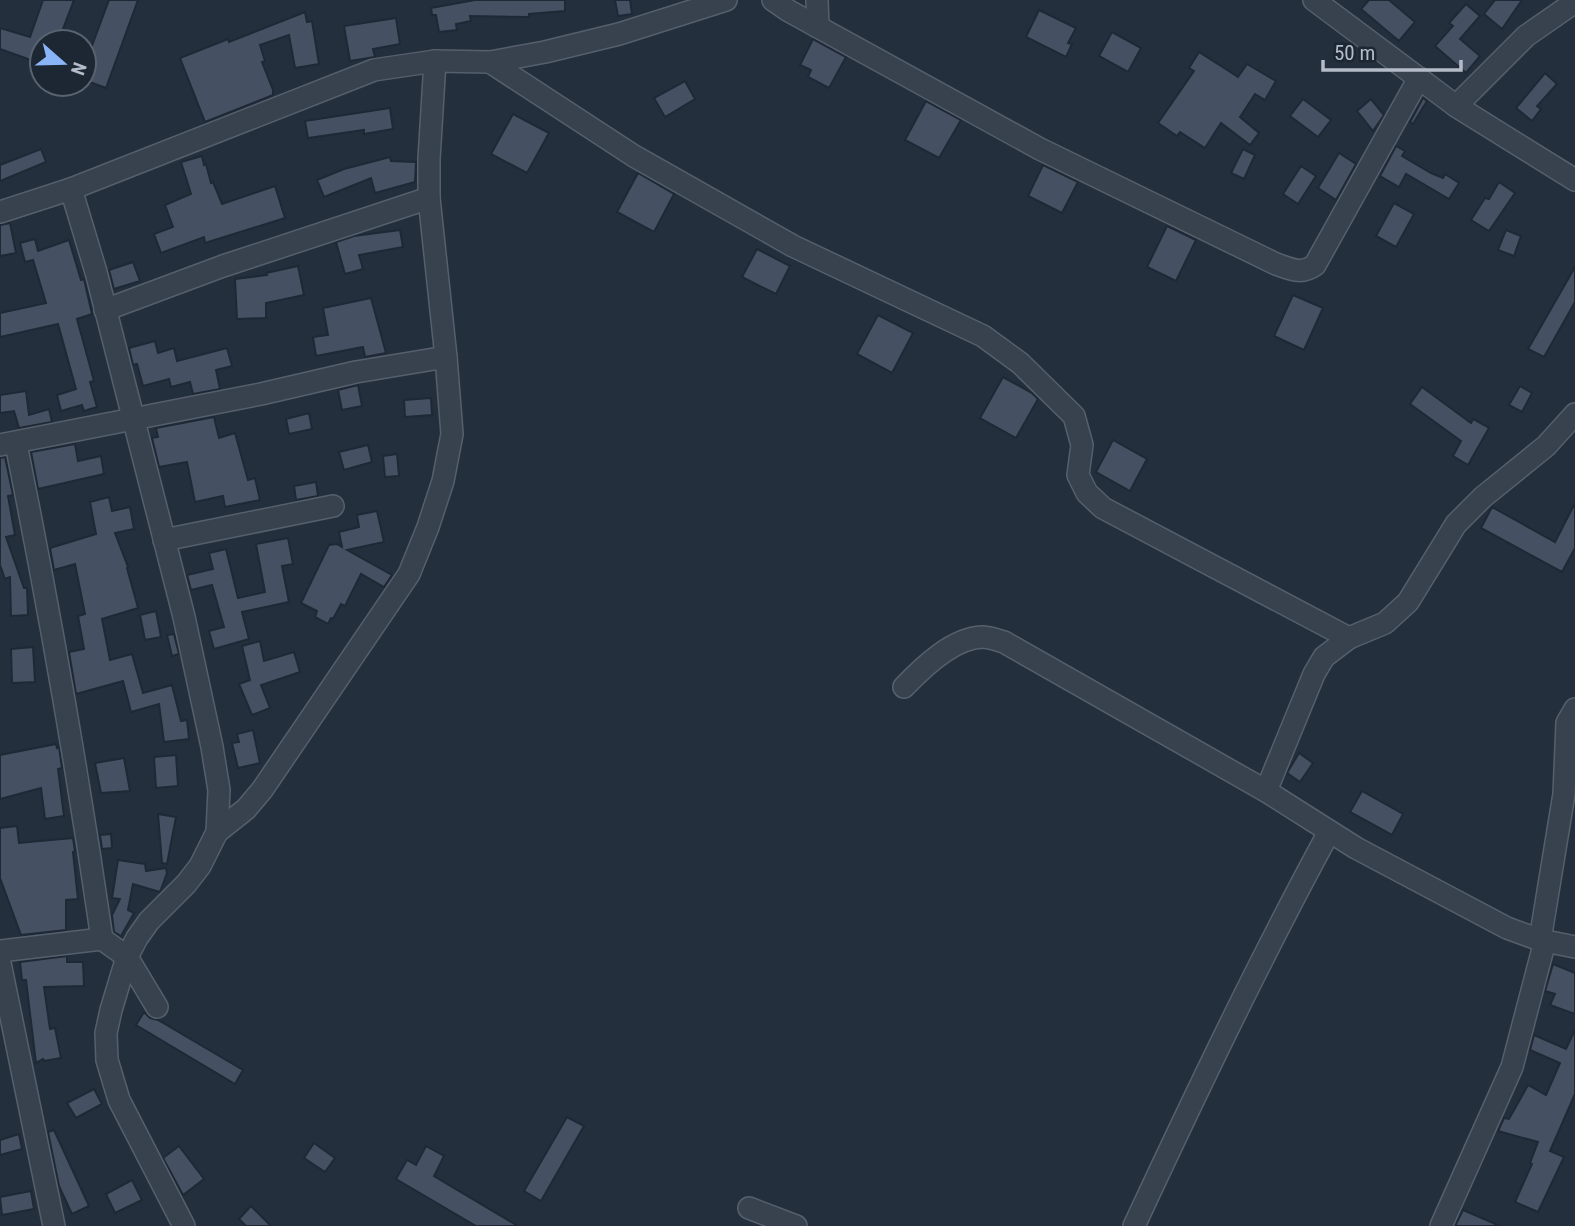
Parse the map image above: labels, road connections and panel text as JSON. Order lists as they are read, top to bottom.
{
  "scale_bar": "50 m",
  "north": "right"
}
